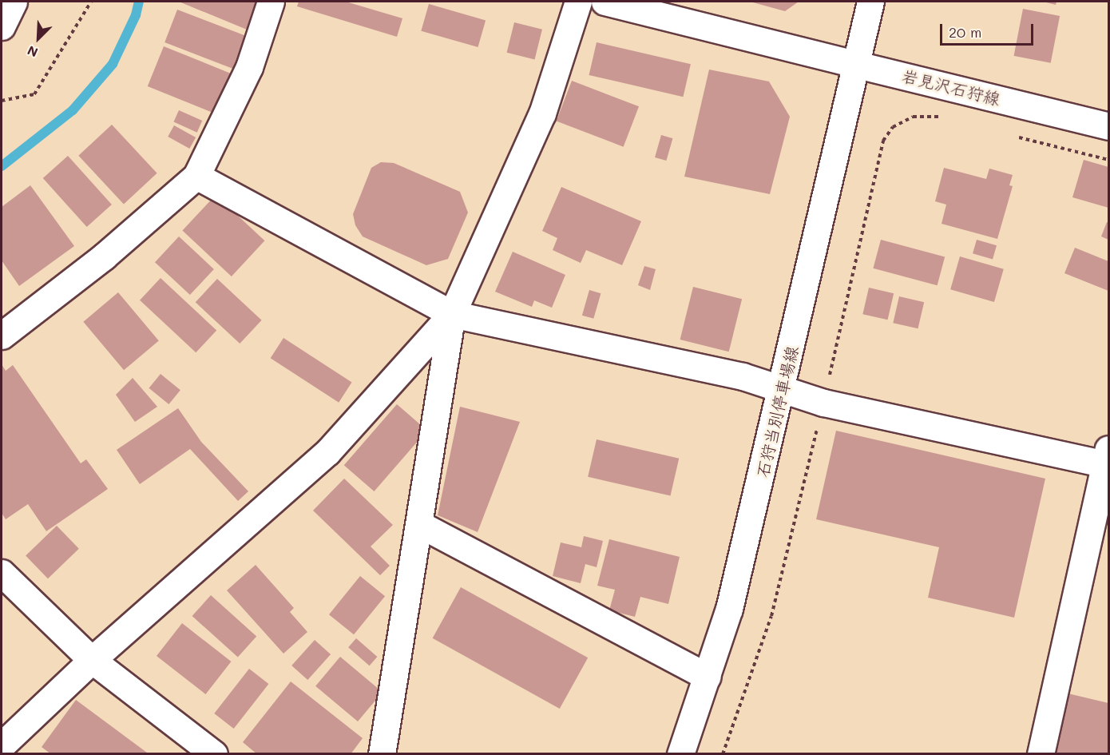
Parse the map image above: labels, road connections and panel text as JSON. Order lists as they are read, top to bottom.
{
  "streets": {
    "street": ["岩見沢石狩線", "石狩当別停車場線"]
  },
  "crossings": [
    ["岩見沢石狩線", "石狩当別停車場線"]
  ],
  "scale_bar": "20 m",
  "north": "bottom left"
}
